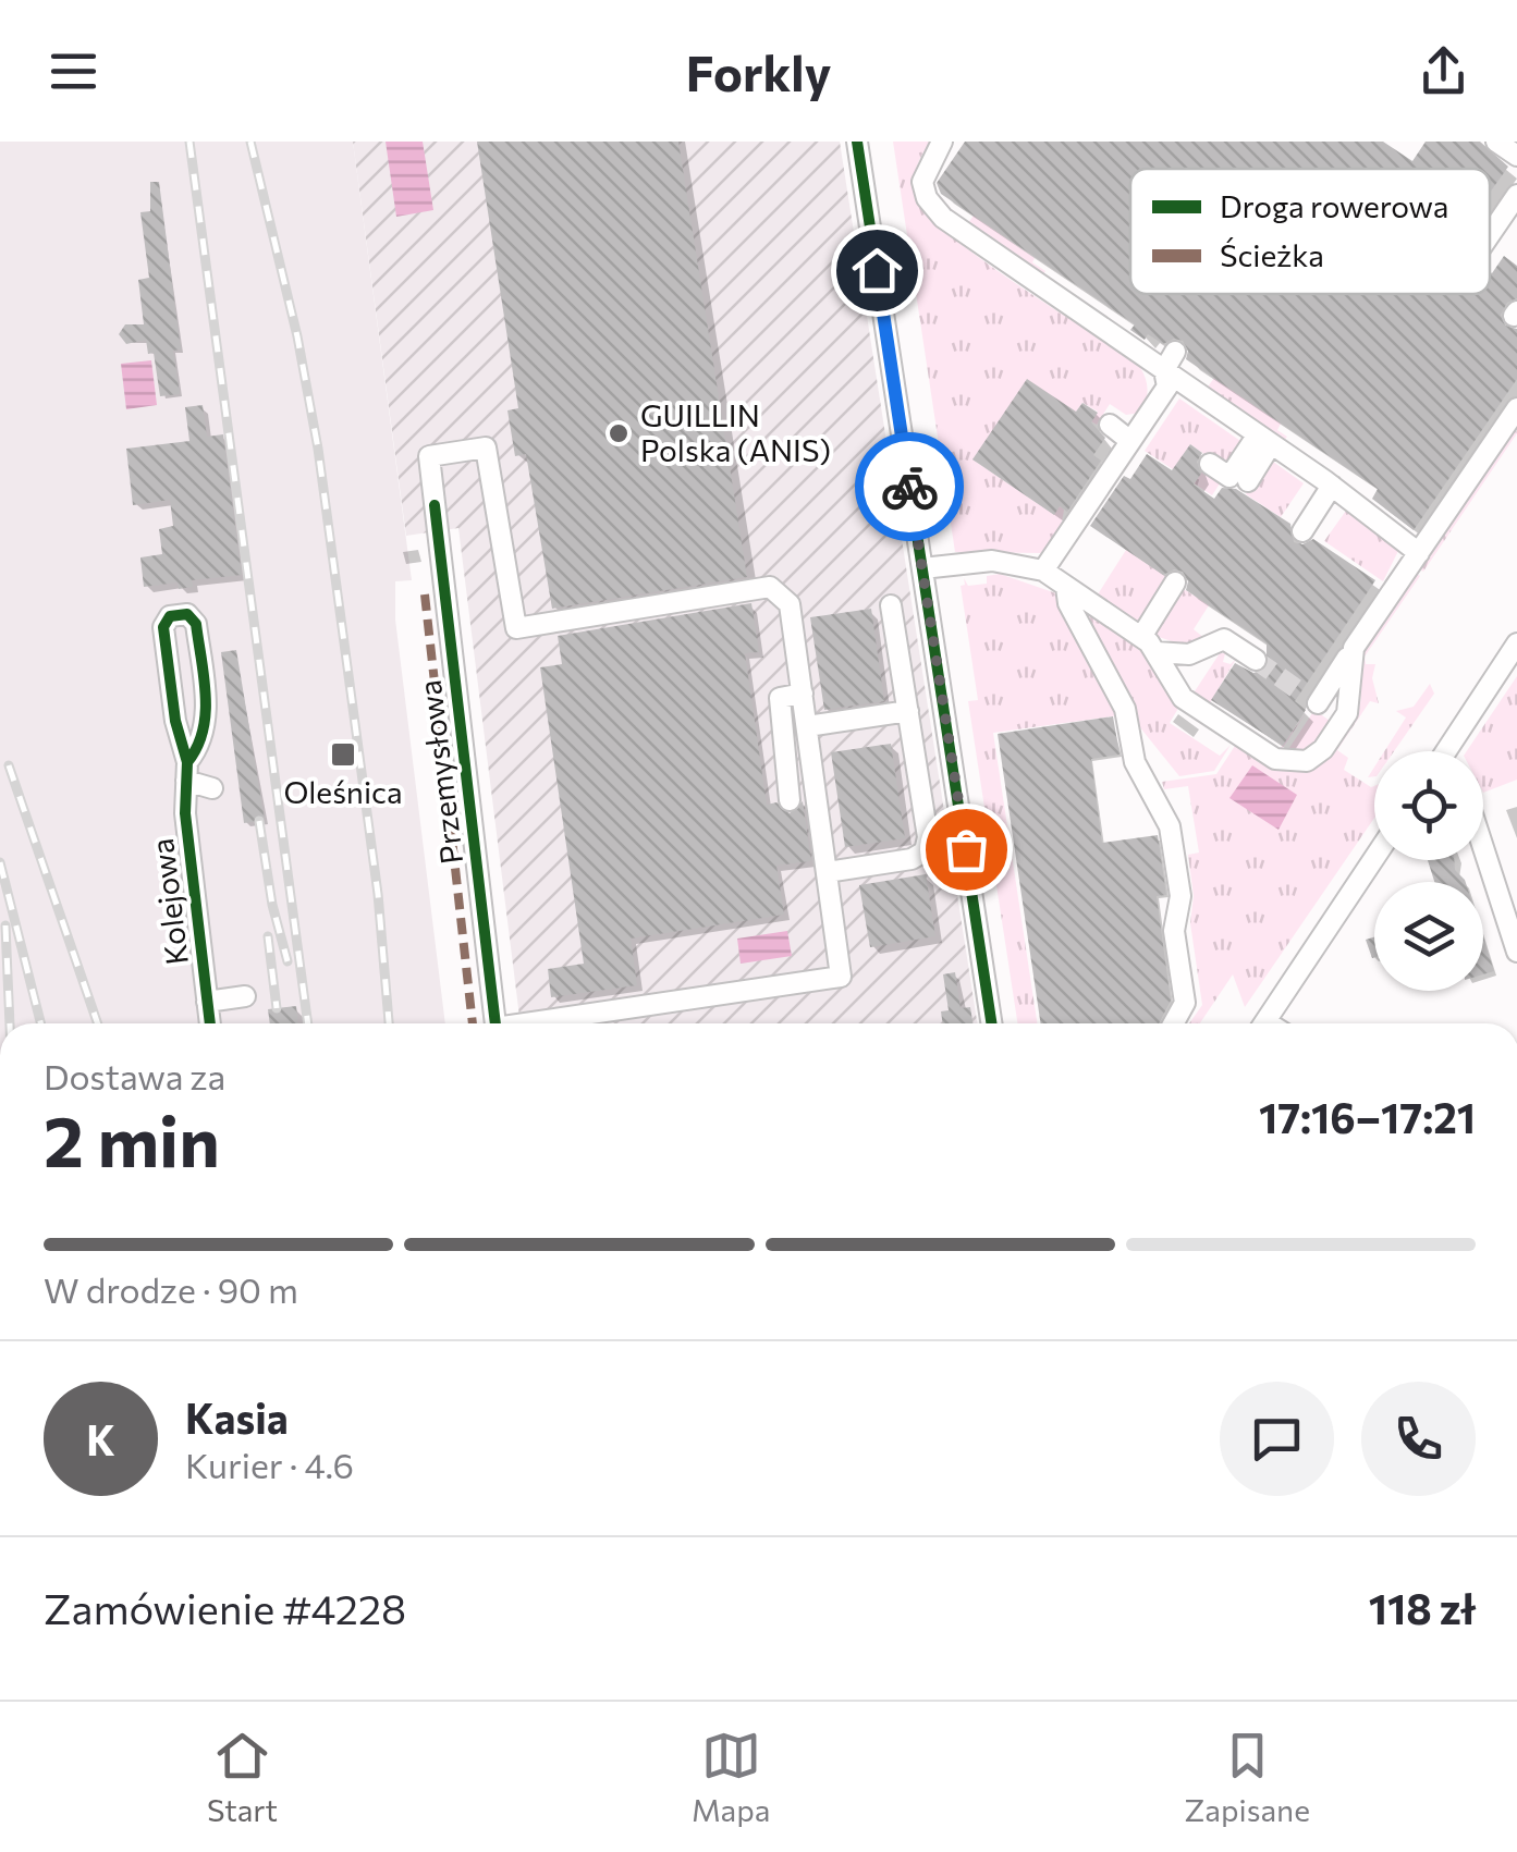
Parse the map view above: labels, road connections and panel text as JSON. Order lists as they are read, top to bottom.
{
  "streets": {
    "street": ["Przemysłowa", "Kolejowa"]
  },
  "places": {
    "other": ["GUILLIN Polska (ANIS)"],
    "transit": ["Oleśnica"]
  },
  "legend": ["Droga rowerowa", "Ścieżka"],
  "page": {
    "header": "Forkly",
    "heading": ["2 min", "Dostawa za", "17:16–17:21"],
    "panel": [
      "Kasia",
      "Kurier · 4.6",
      "Zamówienie #4228",
      "118 zł"
    ],
    "bar": "W drodze · 90 m",
    "round": "K",
    "tabs": ["Start", "Mapa", "Zapisane"]
  }
}
